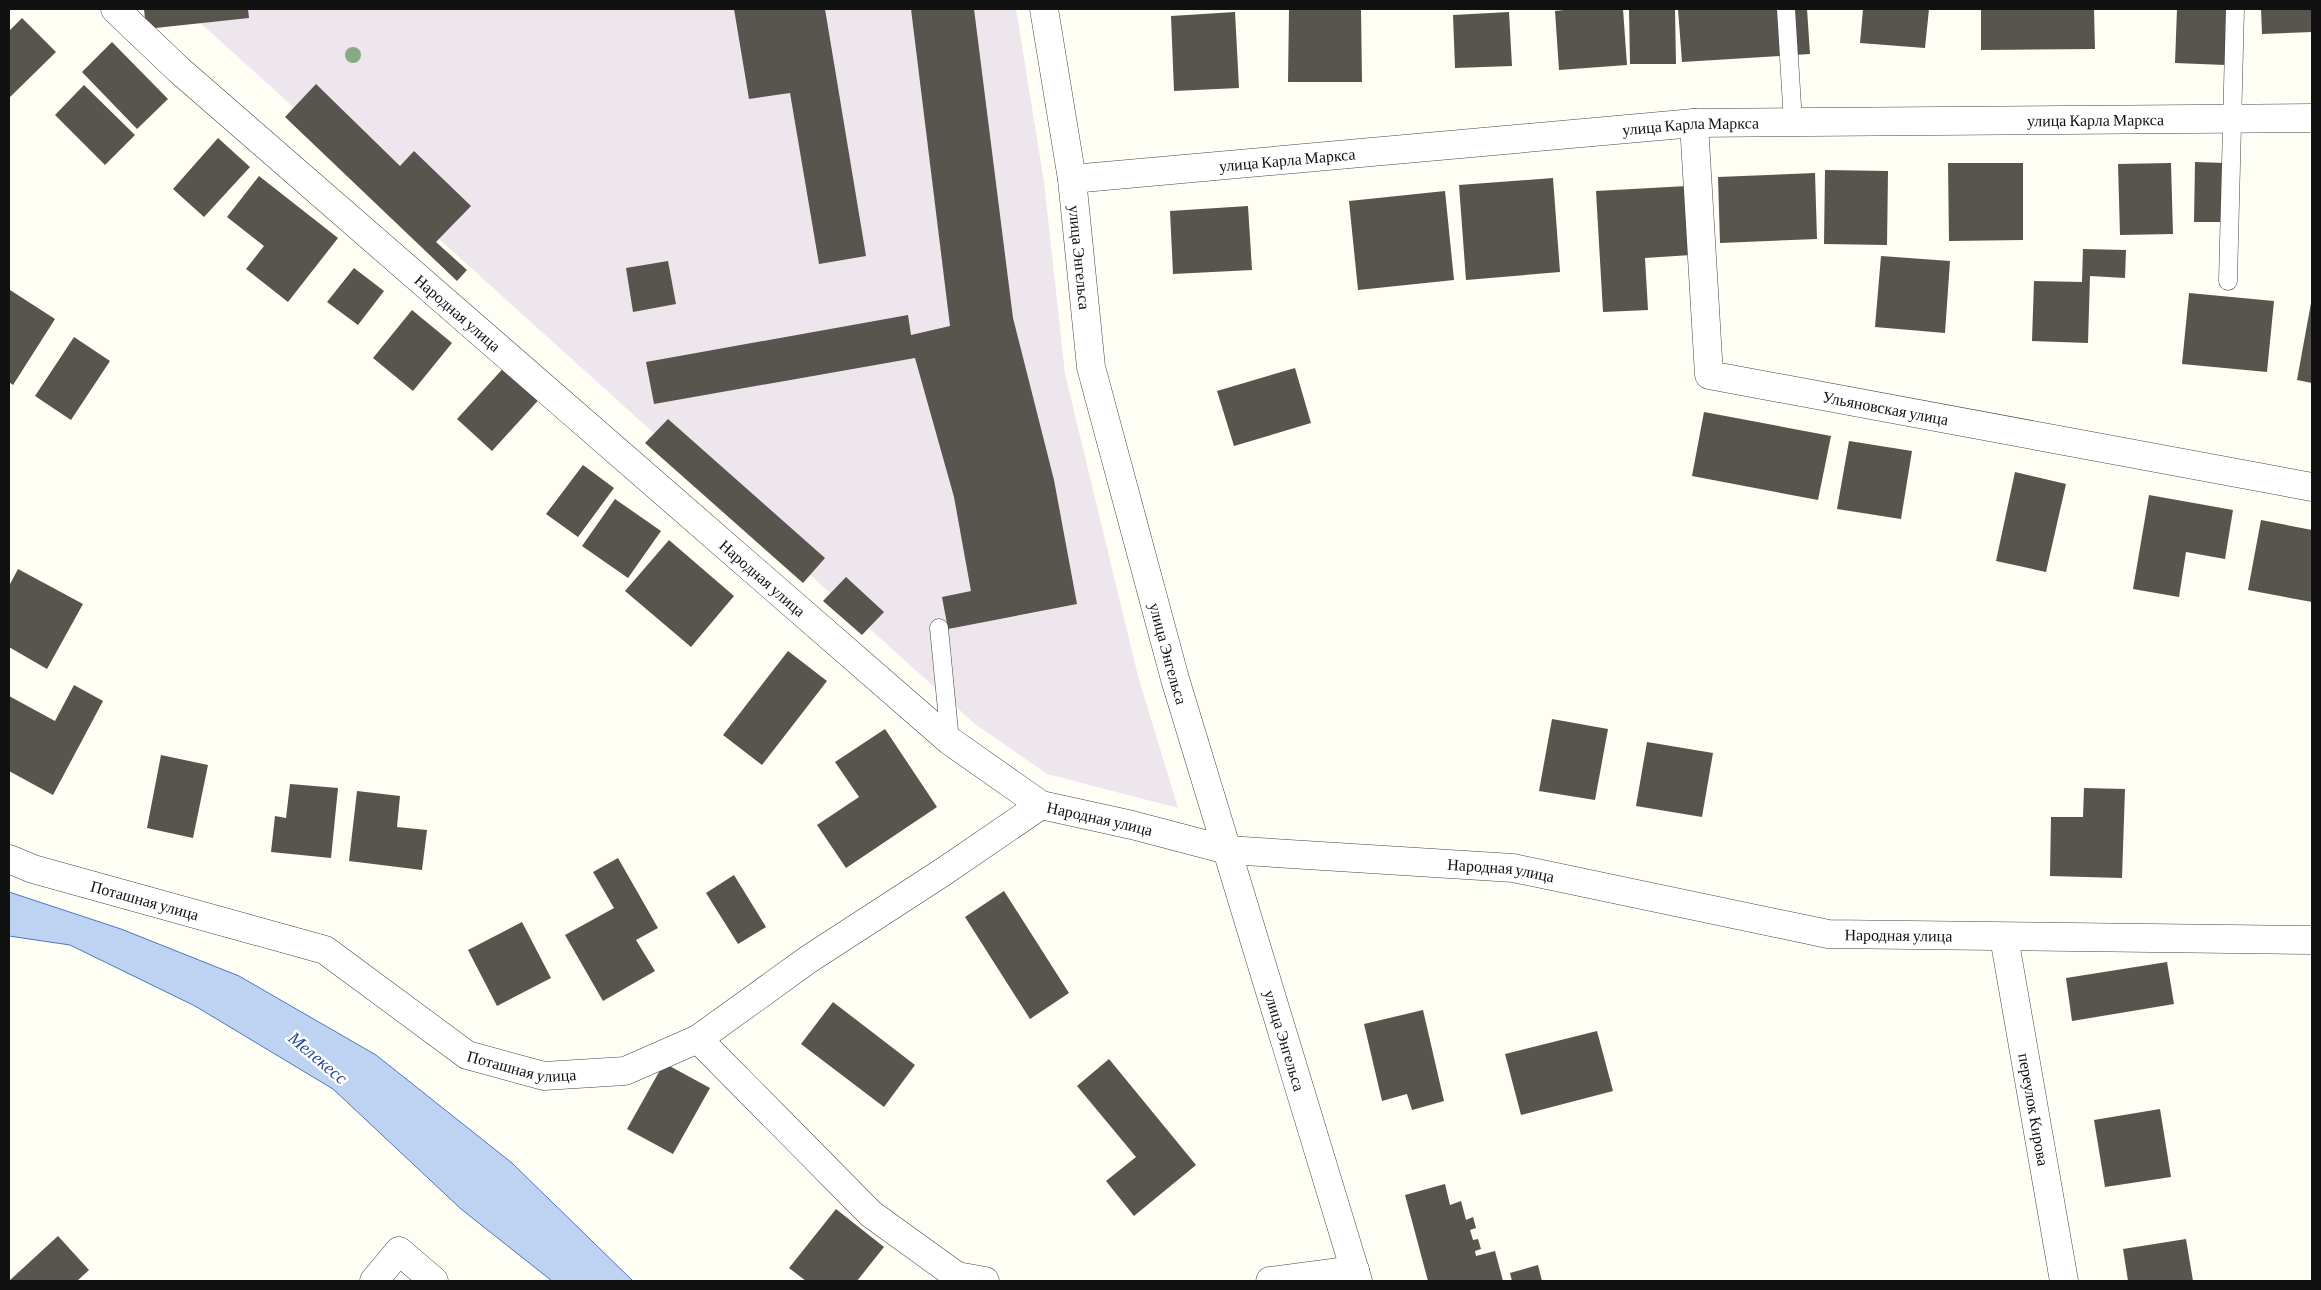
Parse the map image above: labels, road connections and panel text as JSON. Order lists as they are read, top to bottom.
{
  "streets": {
    "street": [
      "улица Карла Маркса",
      "улица Энгельса",
      "Народная улица",
      "Ульяновская улица",
      "Поташная улица",
      "переулок Кирова"
    ]
  },
  "crossings": [
    ["улица Карла Маркса", "улица Энгельса"],
    ["улица Карла Маркса", "Ульяновская улица"],
    ["улица Энгельса", "Народная улица"],
    ["Народная улица", "Поташная улица"],
    ["Народная улица", "переулок Кирова"]
  ],
  "water": ["Мелекесс"]
}
